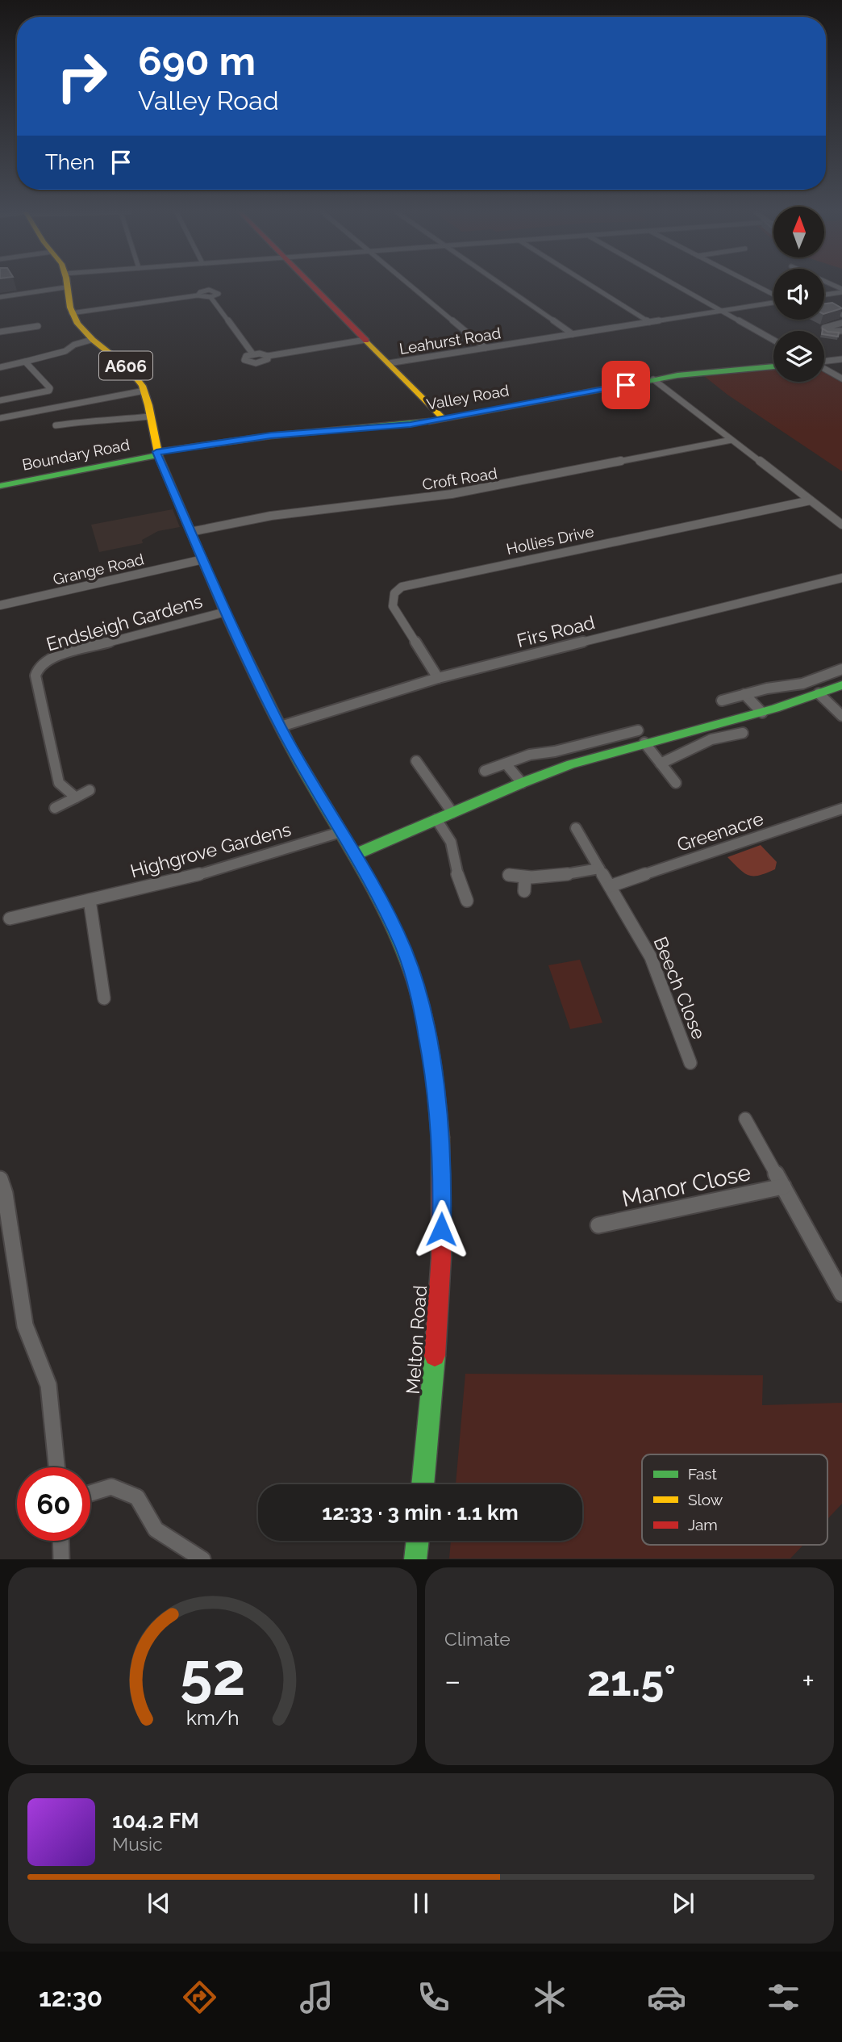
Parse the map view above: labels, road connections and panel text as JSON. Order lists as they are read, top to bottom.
{
  "streets": {
    "street": [
      "Leahurst Road",
      "A606",
      "Valley Road",
      "Boundary Road",
      "Croft Road",
      "Hollies Drive",
      "Grange Road",
      "Endsleigh Gardens",
      "Firs Road",
      "Greenacre",
      "Highgrove Gardens",
      "Beech Close",
      "Manor Close",
      "Melton Road"
    ]
  },
  "crossings": [
    ["Valley Road", "Boundary Road"],
    ["Valley Road", "Melton Road"],
    ["Boundary Road", "Melton Road"],
    ["Croft Road", "Melton Road"],
    ["Hollies Drive", "Firs Road"],
    ["Grange Road", "Melton Road"],
    ["Endsleigh Gardens", "Melton Road"],
    ["Firs Road", "Melton Road"],
    ["Greenacre", "Beech Close"],
    ["Highgrove Gardens", "Melton Road"]
  ],
  "legend": ["Fast", "Slow", "Jam"],
  "north": "top",
  "page": {
    "turn": ["690 m", "Valley Road"],
    "then": "Then",
    "limit": "60",
    "trip": "12:33 · 3 min · 1.1 km",
    "tile": "Climate",
    "heat": ["−", "21.5°", "+"],
    "song": ["104.2 FM", "Music"],
    "tabs": "12:30",
    "gauge": ["52", "km/h"]
  }
}
